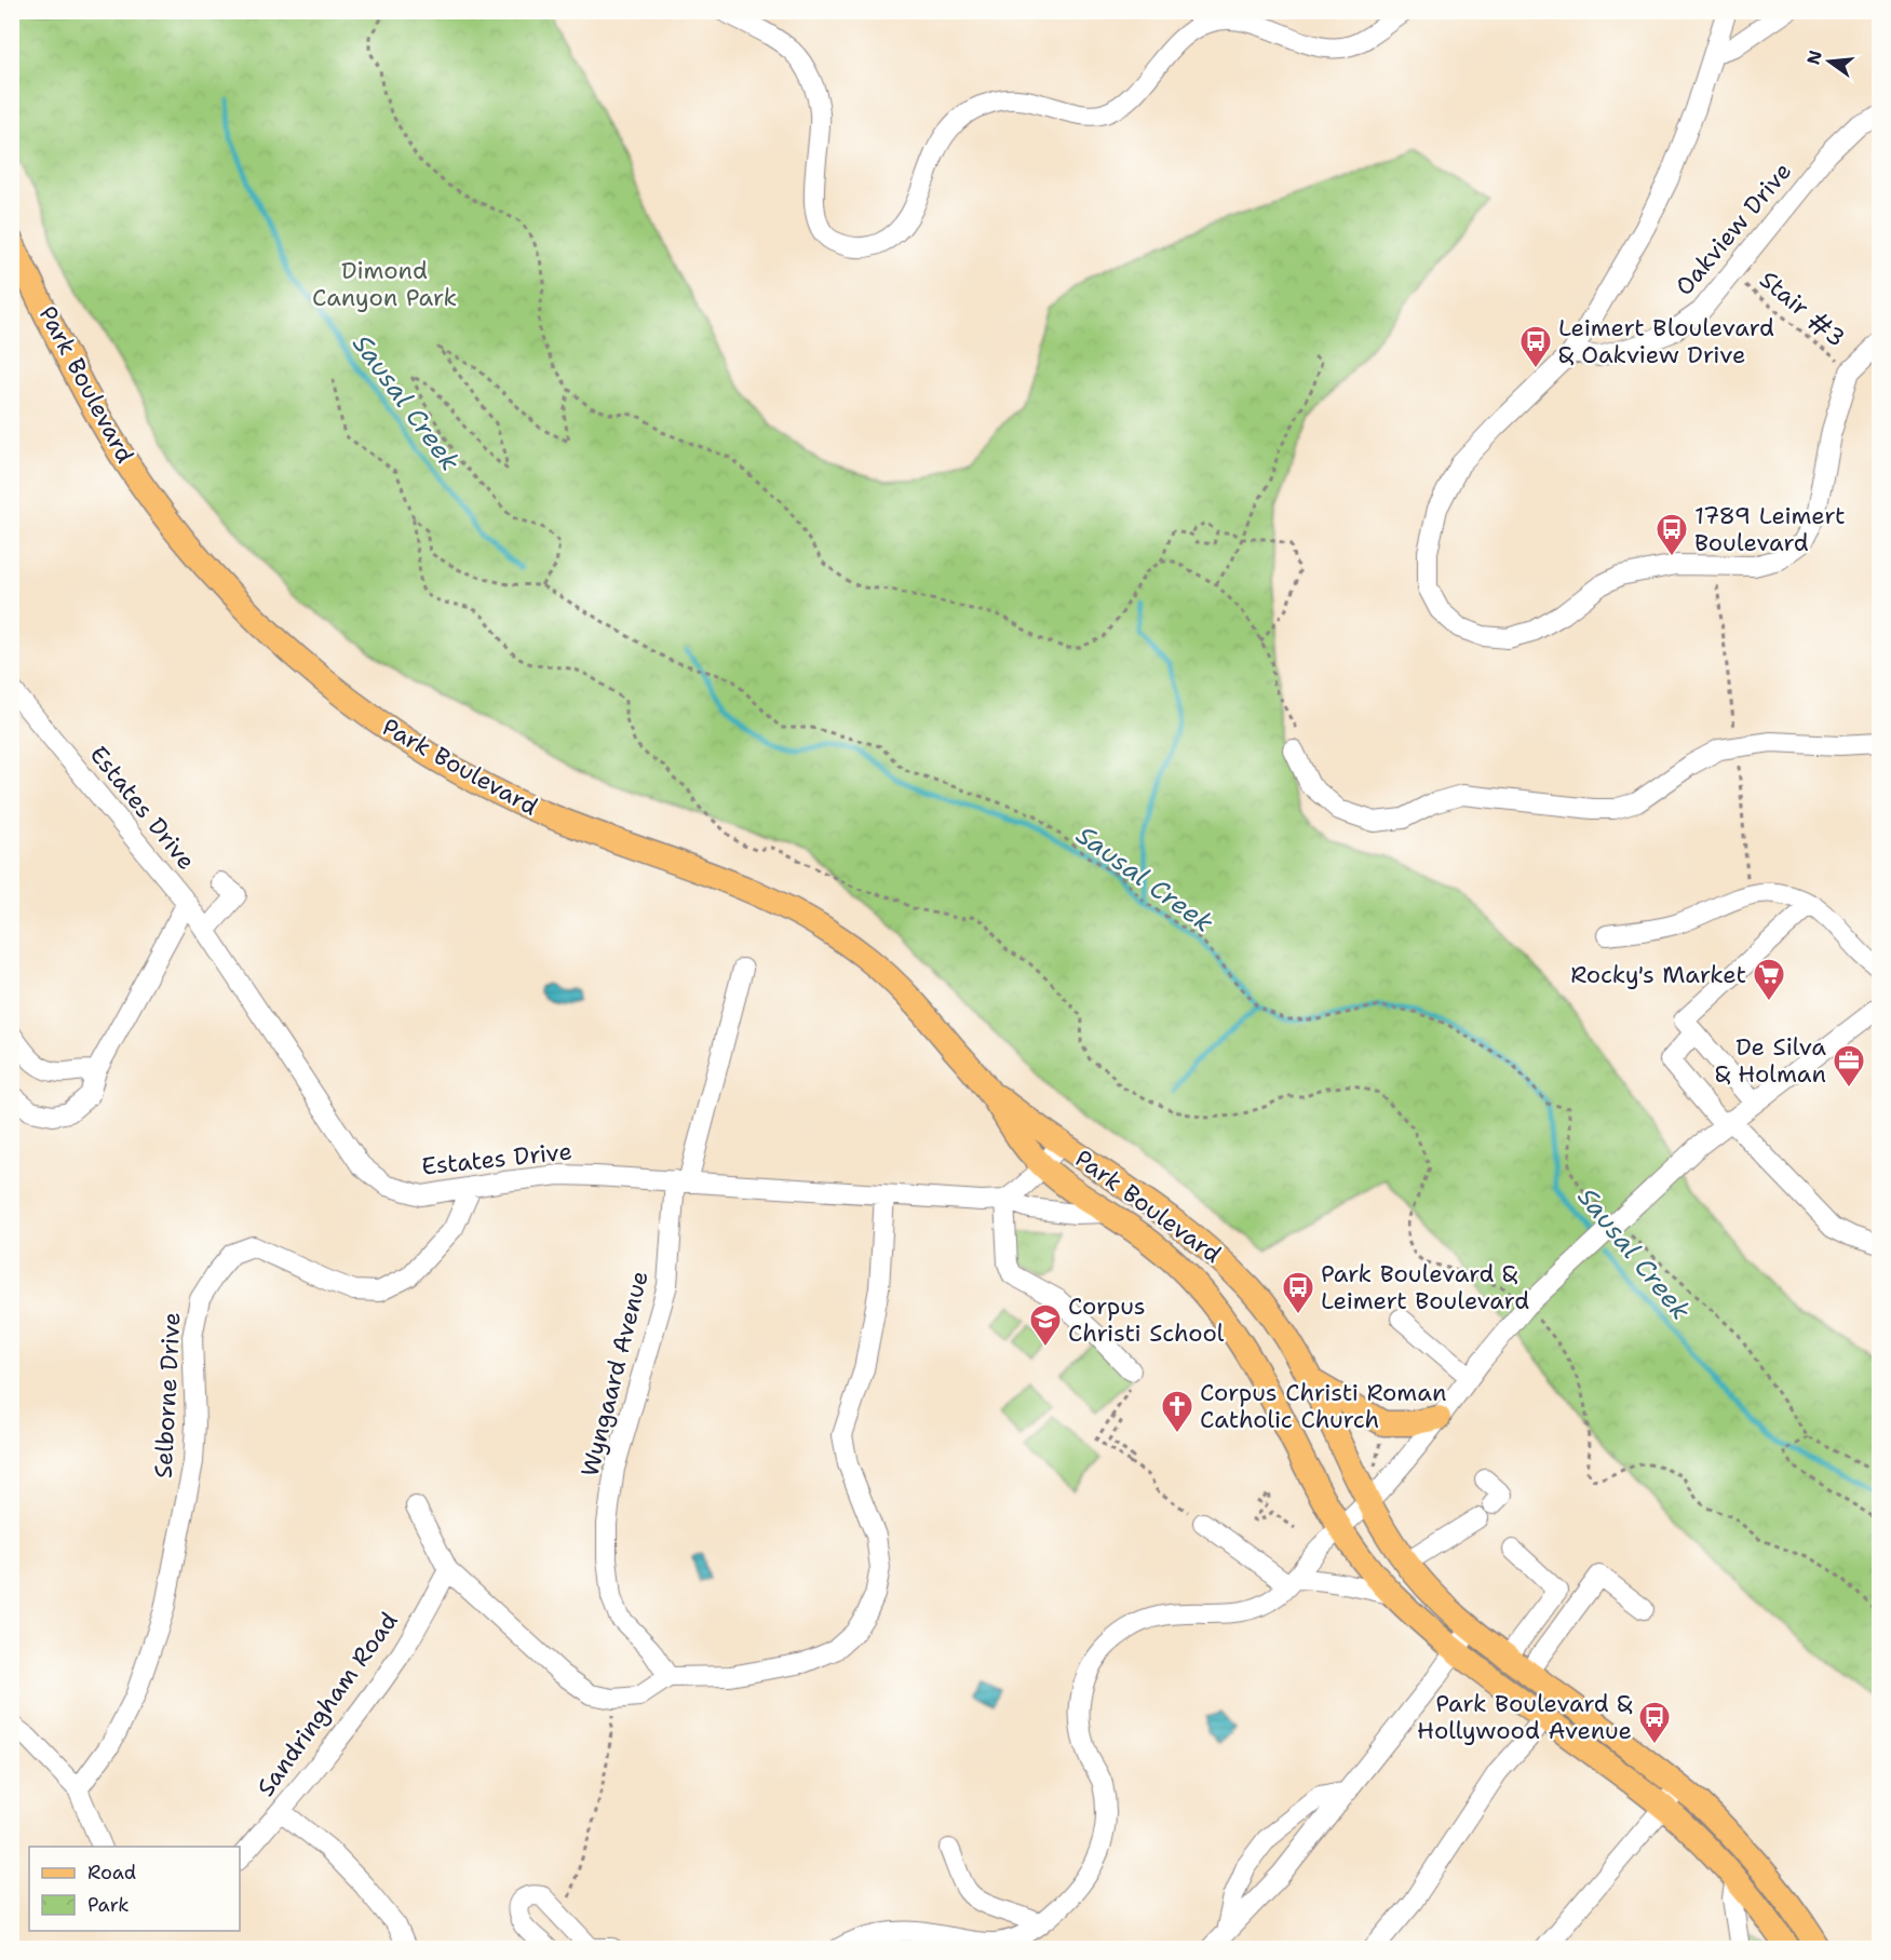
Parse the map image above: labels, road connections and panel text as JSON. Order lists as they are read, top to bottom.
{
  "streets": {
    "main road": ["Park Boulevard"],
    "street": [
      "Oakview Drive",
      "Estates Drive",
      "Wyngaard Avenue",
      "Selborne Drive",
      "Sandringham Road"
    ],
    "path": ["Stair #3"]
  },
  "crossings": [
    ["Oakview Drive", "Stair #3"],
    ["Park Boulevard", "Estates Drive"],
    ["Estates Drive", "Wyngaard Avenue"],
    ["Estates Drive", "Selborne Drive"]
  ],
  "water": ["Sausal Creek"],
  "parks": ["Dimond Canyon Park"],
  "places": {
    "bus stop": [
      "Leimert Bloulevard & Oakview Drive",
      "1789 Leimert Boulevard",
      "Park Boulevard & Leimert Boulevard",
      "Park Boulevard & Hollywood Avenue"
    ],
    "supermarket": ["Rocky's Market"],
    "office": ["De Silva & Holman"],
    "school or university": ["Corpus Christi School"],
    "church": ["Corpus Christi Roman Catholic Church"]
  },
  "legend": ["Road", "Park"],
  "north": "left"
}
